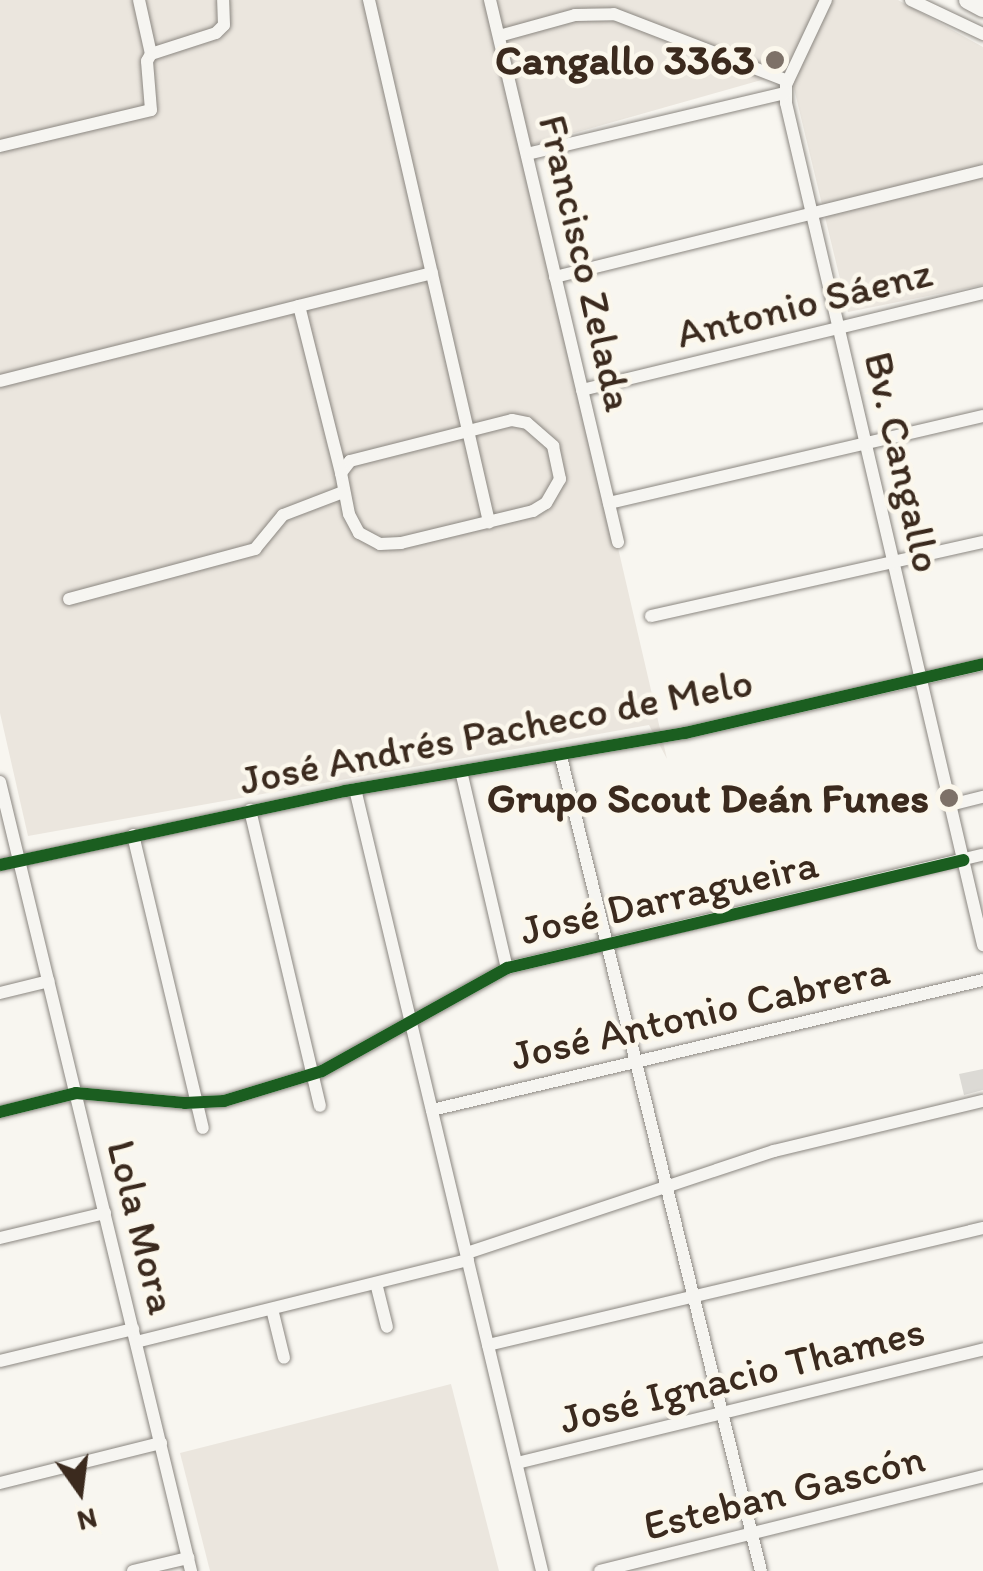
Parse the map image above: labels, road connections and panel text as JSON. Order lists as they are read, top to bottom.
{
  "streets": {
    "street": [
      "Francisco Zelada",
      "Antonio Sáenz",
      "Bv. Cangallo",
      "José Andrés Pacheco de Melo",
      "José Darragueira",
      "José Antonio Cabrera",
      "Lola Mora",
      "José Ignacio Thames",
      "Esteban Gascón"
    ]
  },
  "crossings": [
    ["Francisco Zelada", "Antonio Sáenz"],
    ["Antonio Sáenz", "Bv. Cangallo"],
    ["Bv. Cangallo", "José Andrés Pacheco de Melo"],
    ["Bv. Cangallo", "José Darragueira"],
    ["José Andrés Pacheco de Melo", "Lola Mora"],
    ["José Darragueira", "Lola Mora"]
  ],
  "places": ["Cangallo 3363", "Grupo Scout Deán Funes"],
  "north": "bottom"
}
